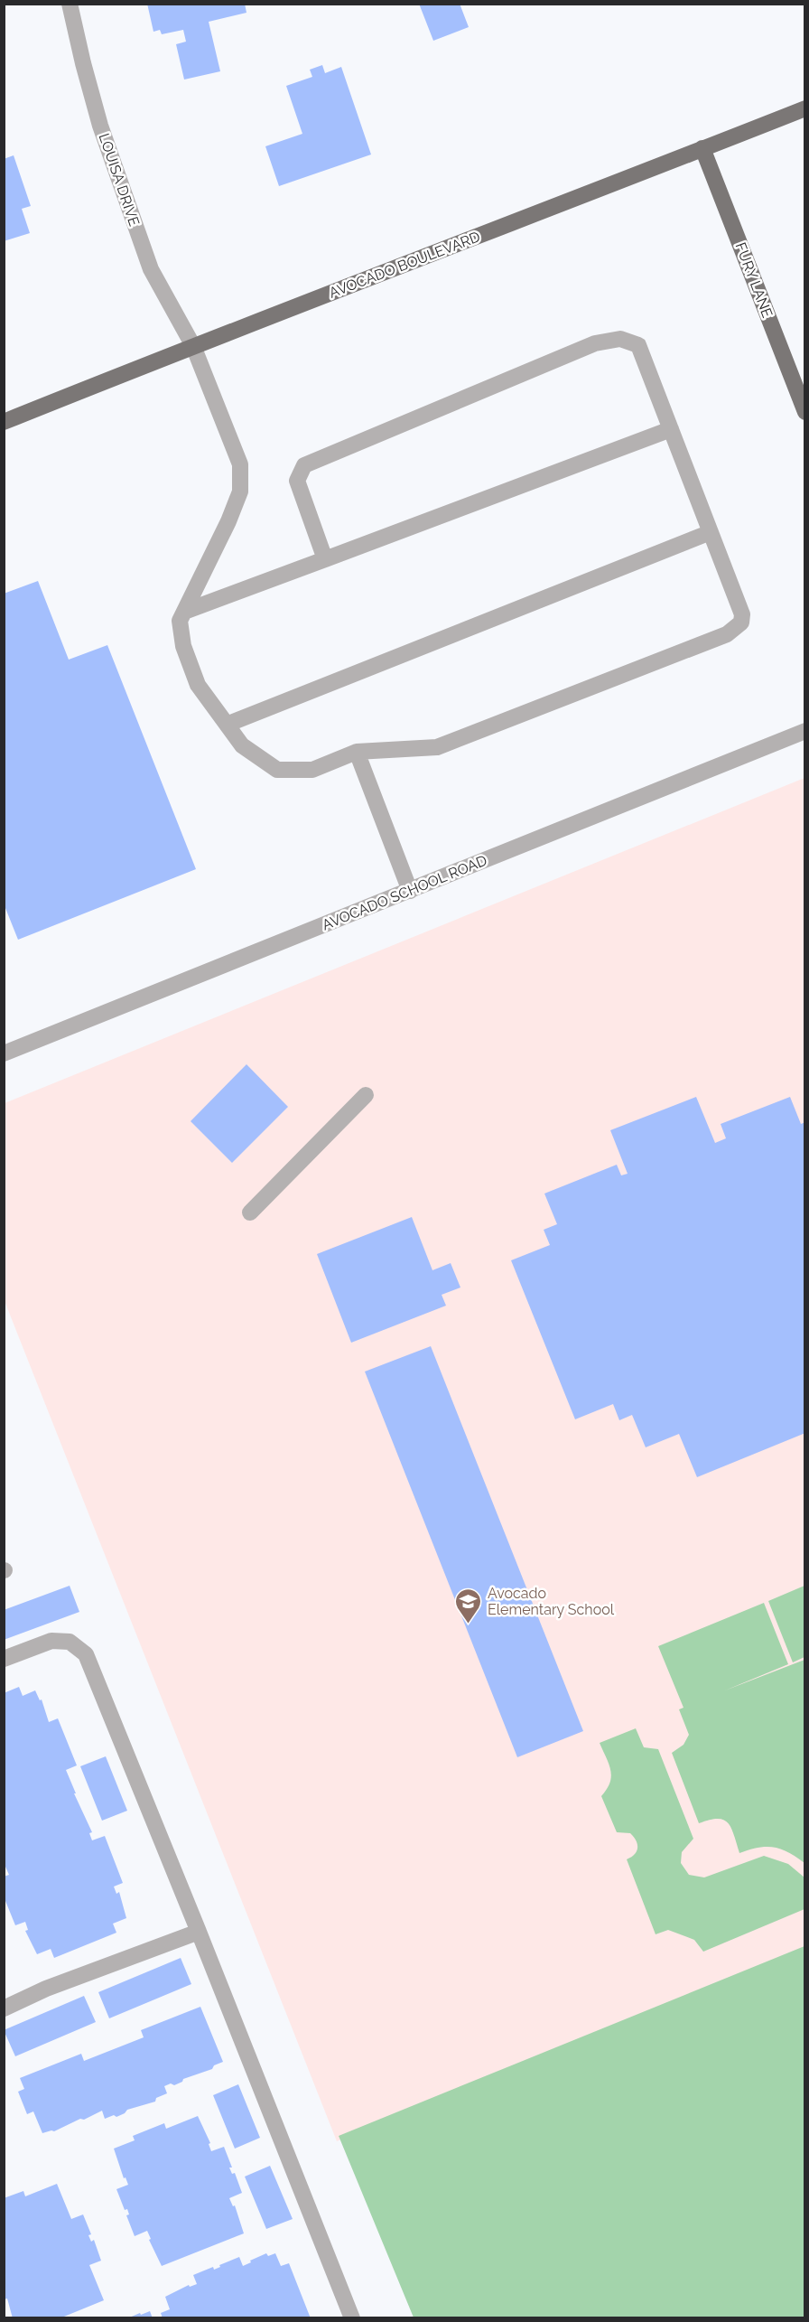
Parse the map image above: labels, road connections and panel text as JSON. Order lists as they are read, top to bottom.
{
  "streets": {
    "main road": ["AVOCADO BOULEVARD", "FURY LANE"],
    "street": ["LOUISA DRIVE", "AVOCADO SCHOOL ROAD"]
  },
  "crossings": [
    ["LOUISA DRIVE", "AVOCADO BOULEVARD"],
    ["AVOCADO BOULEVARD", "FURY LANE"]
  ],
  "places": {
    "school or university": ["Avocado Elementary School"]
  }
}
